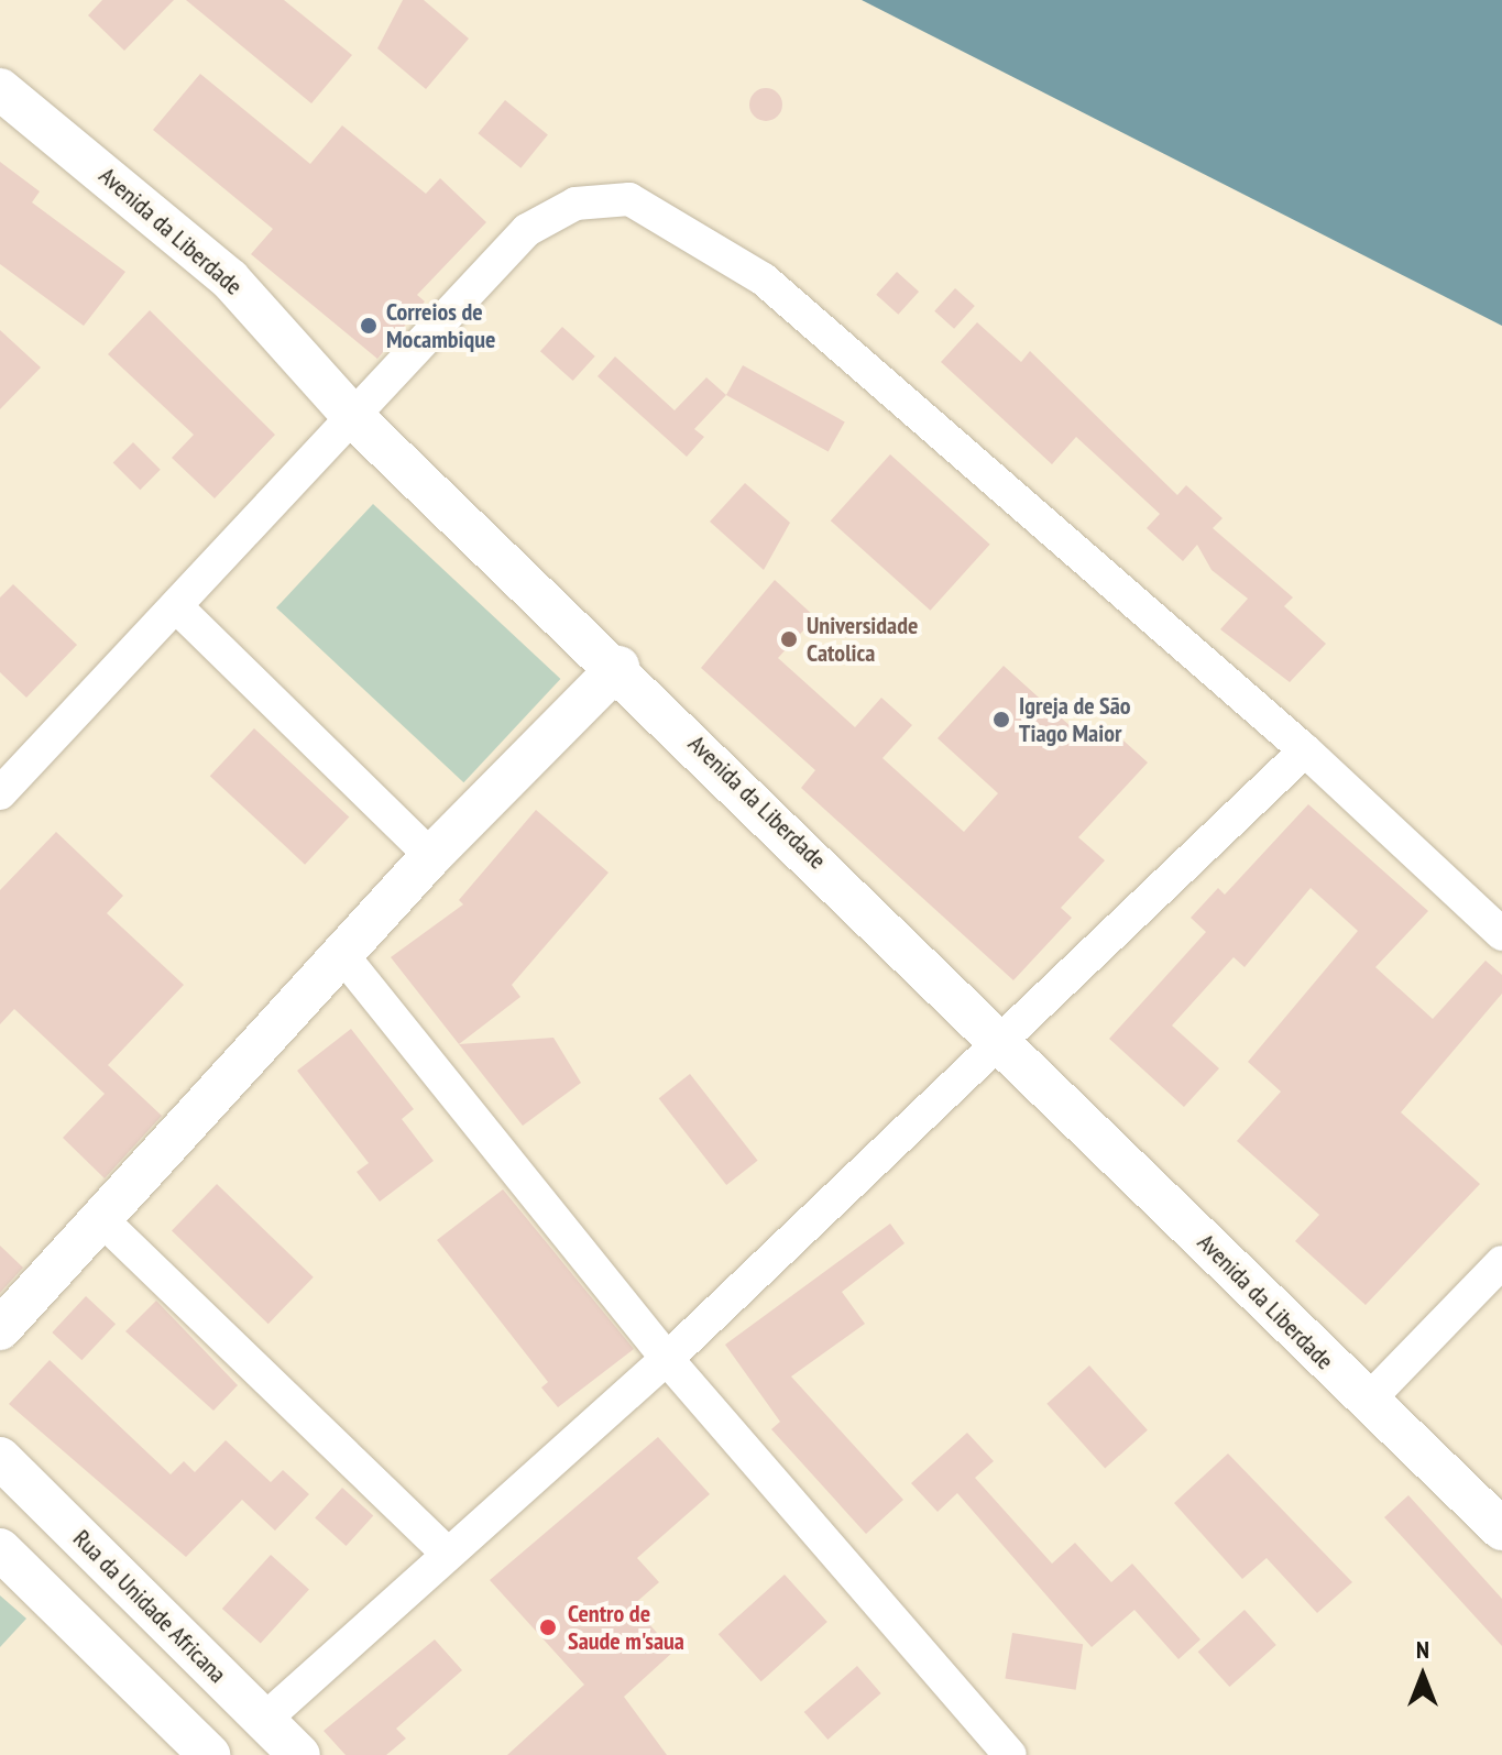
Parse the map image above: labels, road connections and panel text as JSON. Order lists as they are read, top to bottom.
{
  "streets": {
    "street": ["Avenida da Liberdade", "Rua da Unidade Africana"]
  },
  "places": [
    "Correios de Mocambique",
    "Universidade Catolica",
    "Igreja de São Tiago Maior",
    "Centro de Saude m'saua"
  ],
  "north": "top"
}
